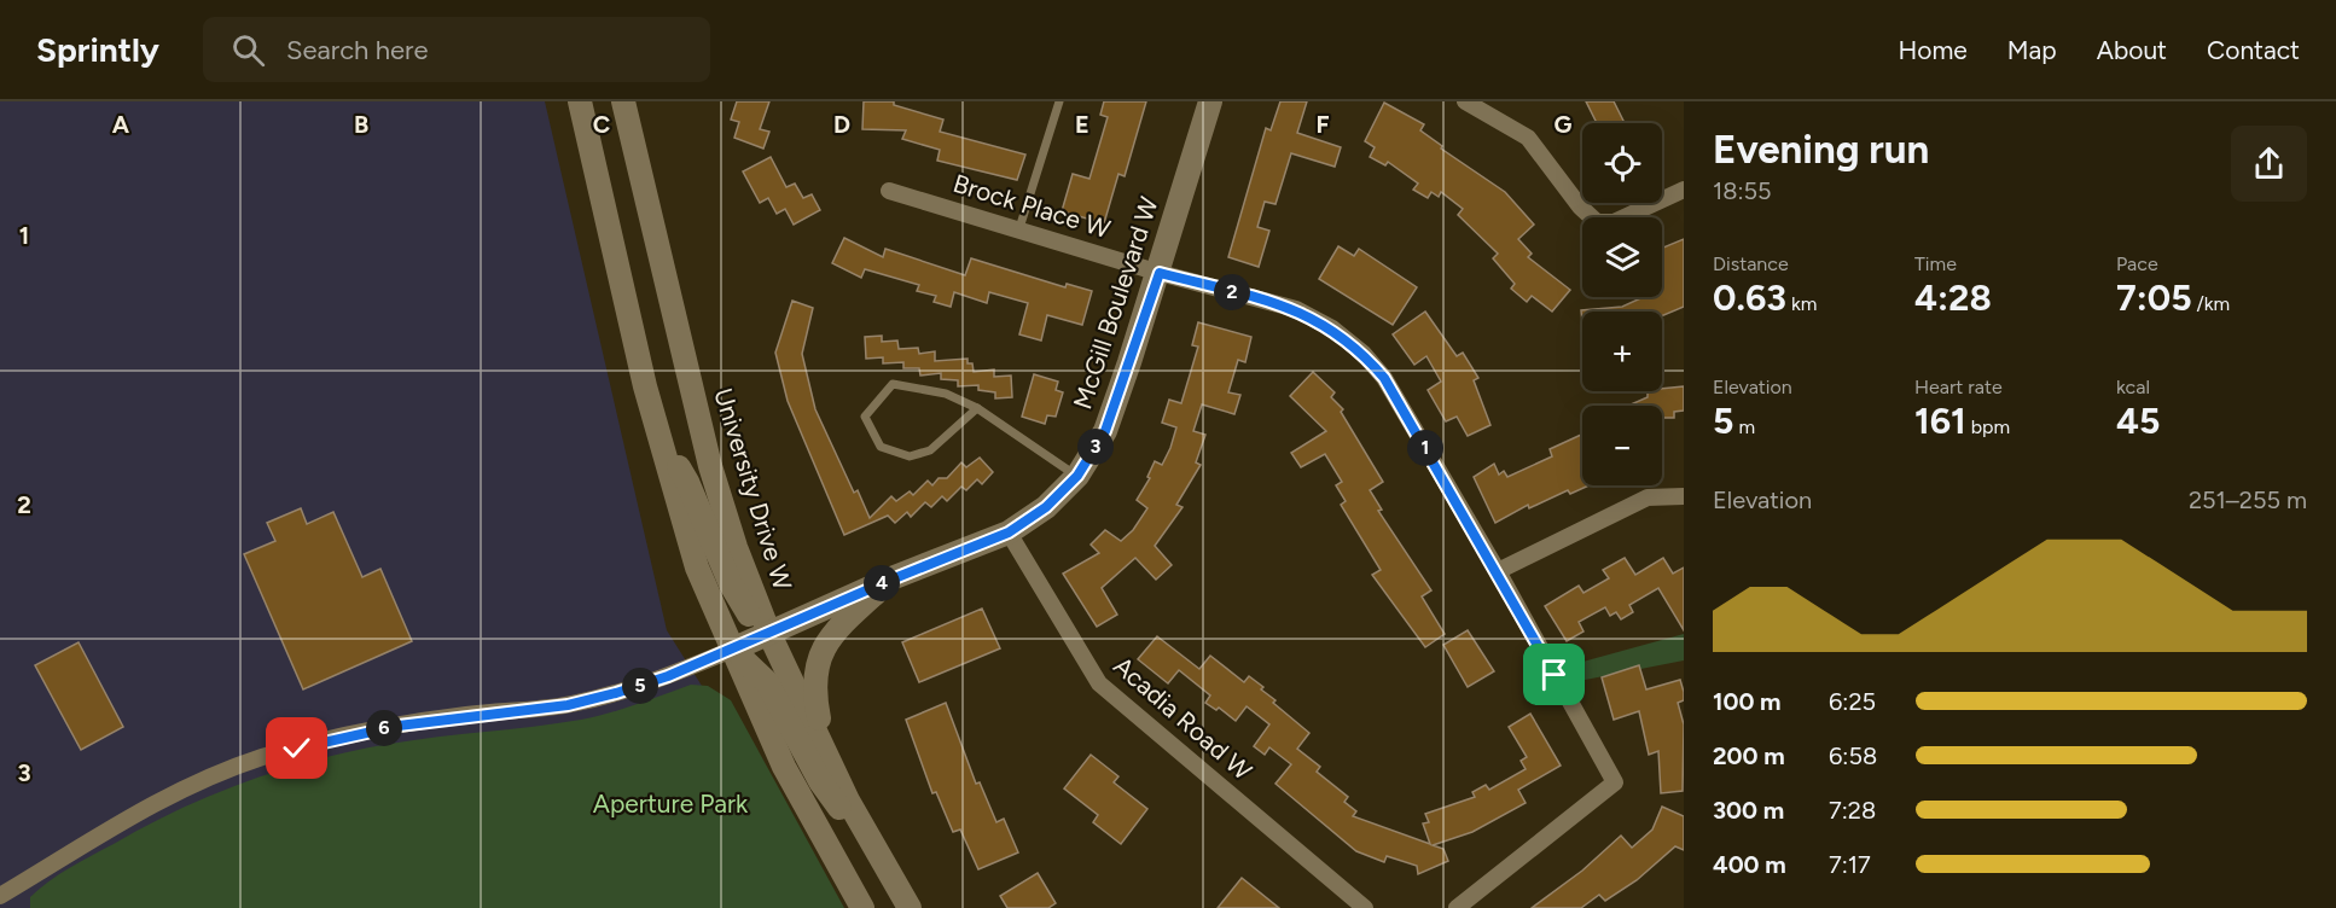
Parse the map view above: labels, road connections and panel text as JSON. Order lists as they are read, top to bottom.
{
  "streets": {
    "main road": ["McGill Boulevard W", "University Drive W"],
    "street": ["Brock Place W", "Acadia Road W"]
  },
  "crossings": [
    ["Brock Place W", "McGill Boulevard W"],
    ["McGill Boulevard W", "University Drive W"],
    ["McGill Boulevard W", "Acadia Road W"]
  ],
  "parks": ["Aperture Park"],
  "page": {
    "header": "Sprintly",
    "search": "Search here",
    "nav": [
      "Home",
      "Map",
      "About",
      "Contact"
    ],
    "heading": ["Evening run", "18:55"],
    "map_buttons": ["+", "−"],
    "stats": [
      ["Distance", "0.63 km"],
      ["Time", "4:28"],
      ["Pace", "7:05 /km"],
      ["Elevation", "5 m"],
      ["Heart rate", "161 bpm"],
      ["kcal", "45"]
    ],
    "pins": [
      "2",
      "3",
      "1",
      "4",
      "5",
      "6"
    ],
    "chart": ["Elevation", "251–255 m"],
    "list": [
      {
        "name": "100 m",
        "note": "6:25"
      },
      {
        "name": "200 m",
        "note": "6:58"
      },
      {
        "name": "300 m",
        "note": "7:28"
      },
      {
        "name": "400 m",
        "note": "7:17"
      }
    ]
  },
  "grid": {
    "columns": [
      "A",
      "B",
      "C",
      "D",
      "E",
      "F",
      "G"
    ],
    "rows": ["1", "2", "3"]
  }
}
